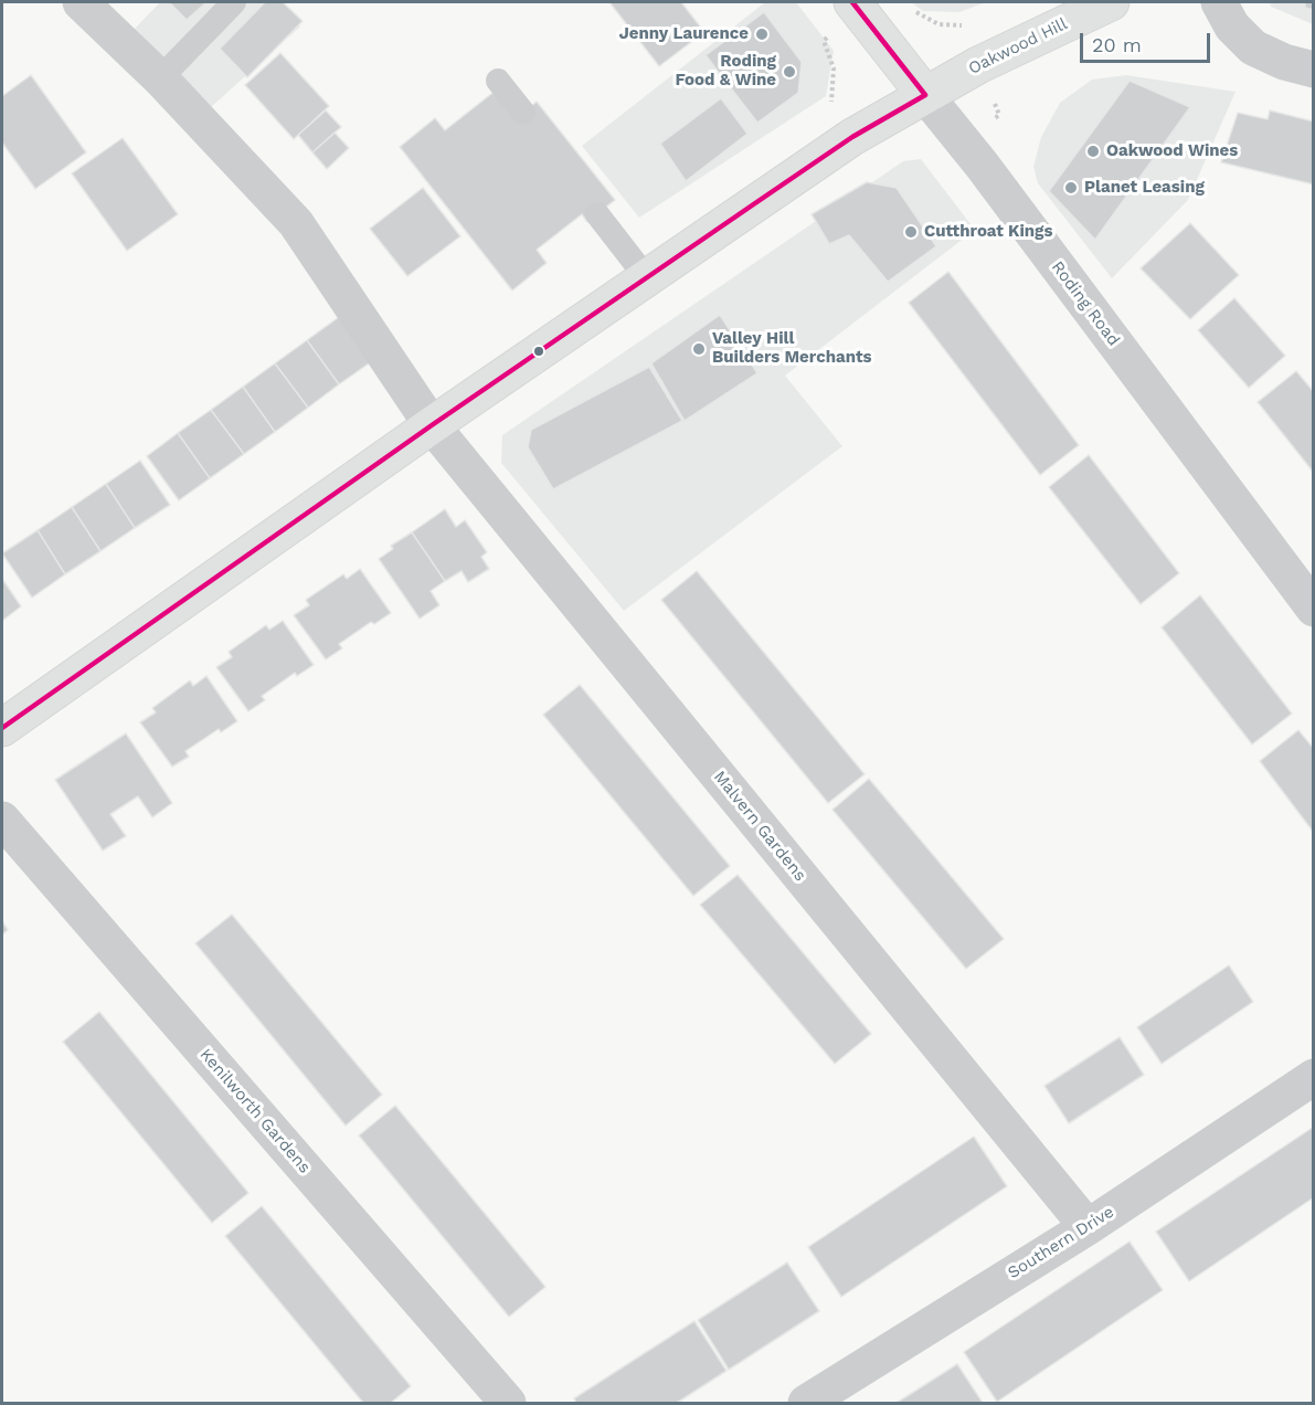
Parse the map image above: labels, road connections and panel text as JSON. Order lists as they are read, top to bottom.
{
  "streets": {
    "street": [
      "Oakwood Hill",
      "Roding Road",
      "Malvern Gardens",
      "Kenilworth Gardens",
      "Southern Drive"
    ]
  },
  "crossings": [
    ["Oakwood Hill", "Roding Road"],
    ["Oakwood Hill", "Malvern Gardens"],
    ["Malvern Gardens", "Southern Drive"]
  ],
  "places": [
    "Jenny Laurence",
    "Roding Food & Wine",
    "Oakwood Wines",
    "Planet Leasing",
    "Cutthroat Kings",
    "Valley Hill Builders Merchants"
  ],
  "scale_bar": "20 m"
}
